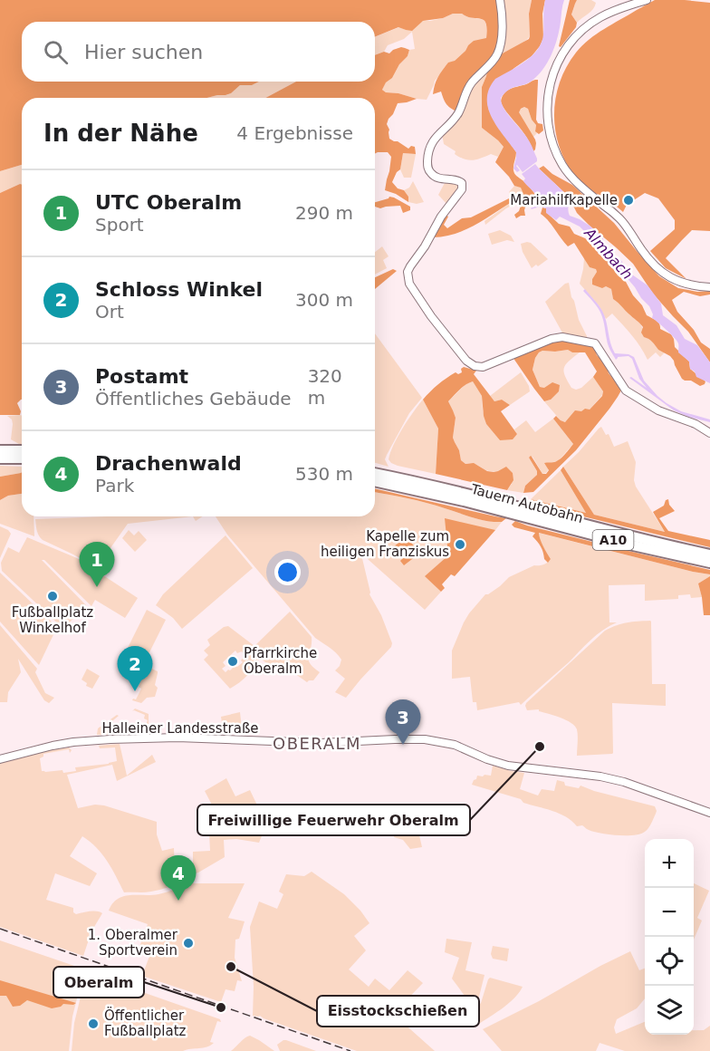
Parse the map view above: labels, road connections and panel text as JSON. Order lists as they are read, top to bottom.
{
  "streets": {
    "highway": ["Tauern Autobahn", "A10"],
    "main road": ["Halleiner Landesstraße"]
  },
  "districts": ["OBERALM"],
  "water": ["Almbach"],
  "places": [
    "Mariahilfkapelle",
    "Kapelle zum heiligen Franziskus",
    "Fußballplatz Winkelhof",
    "Pfarrkirche Oberalm",
    "Freiwillige Feuerwehr Oberalm",
    "1. Oberalmer Sportverein",
    "Eisstockschießen",
    "Oberalm",
    "Öffentlicher Fußballplatz"
  ],
  "page": {
    "search": "Hier suchen",
    "heading": ["In der Nähe", "4 Ergebnisse"],
    "list": [
      {
        "mark": "1",
        "name": "UTC Oberalm",
        "note": "Sport",
        "value": "290 m"
      },
      {
        "mark": "2",
        "name": "Schloss Winkel",
        "note": "Ort",
        "value": "300 m"
      },
      {
        "mark": "3",
        "name": "Postamt",
        "note": "Öffentliches Gebäude",
        "value": "320 m"
      },
      {
        "mark": "4",
        "name": "Drachenwald",
        "note": "Park",
        "value": "530 m"
      }
    ],
    "pins": [
      "1",
      "2",
      "3",
      "4"
    ],
    "map_buttons": ["+", "−"]
  }
}
